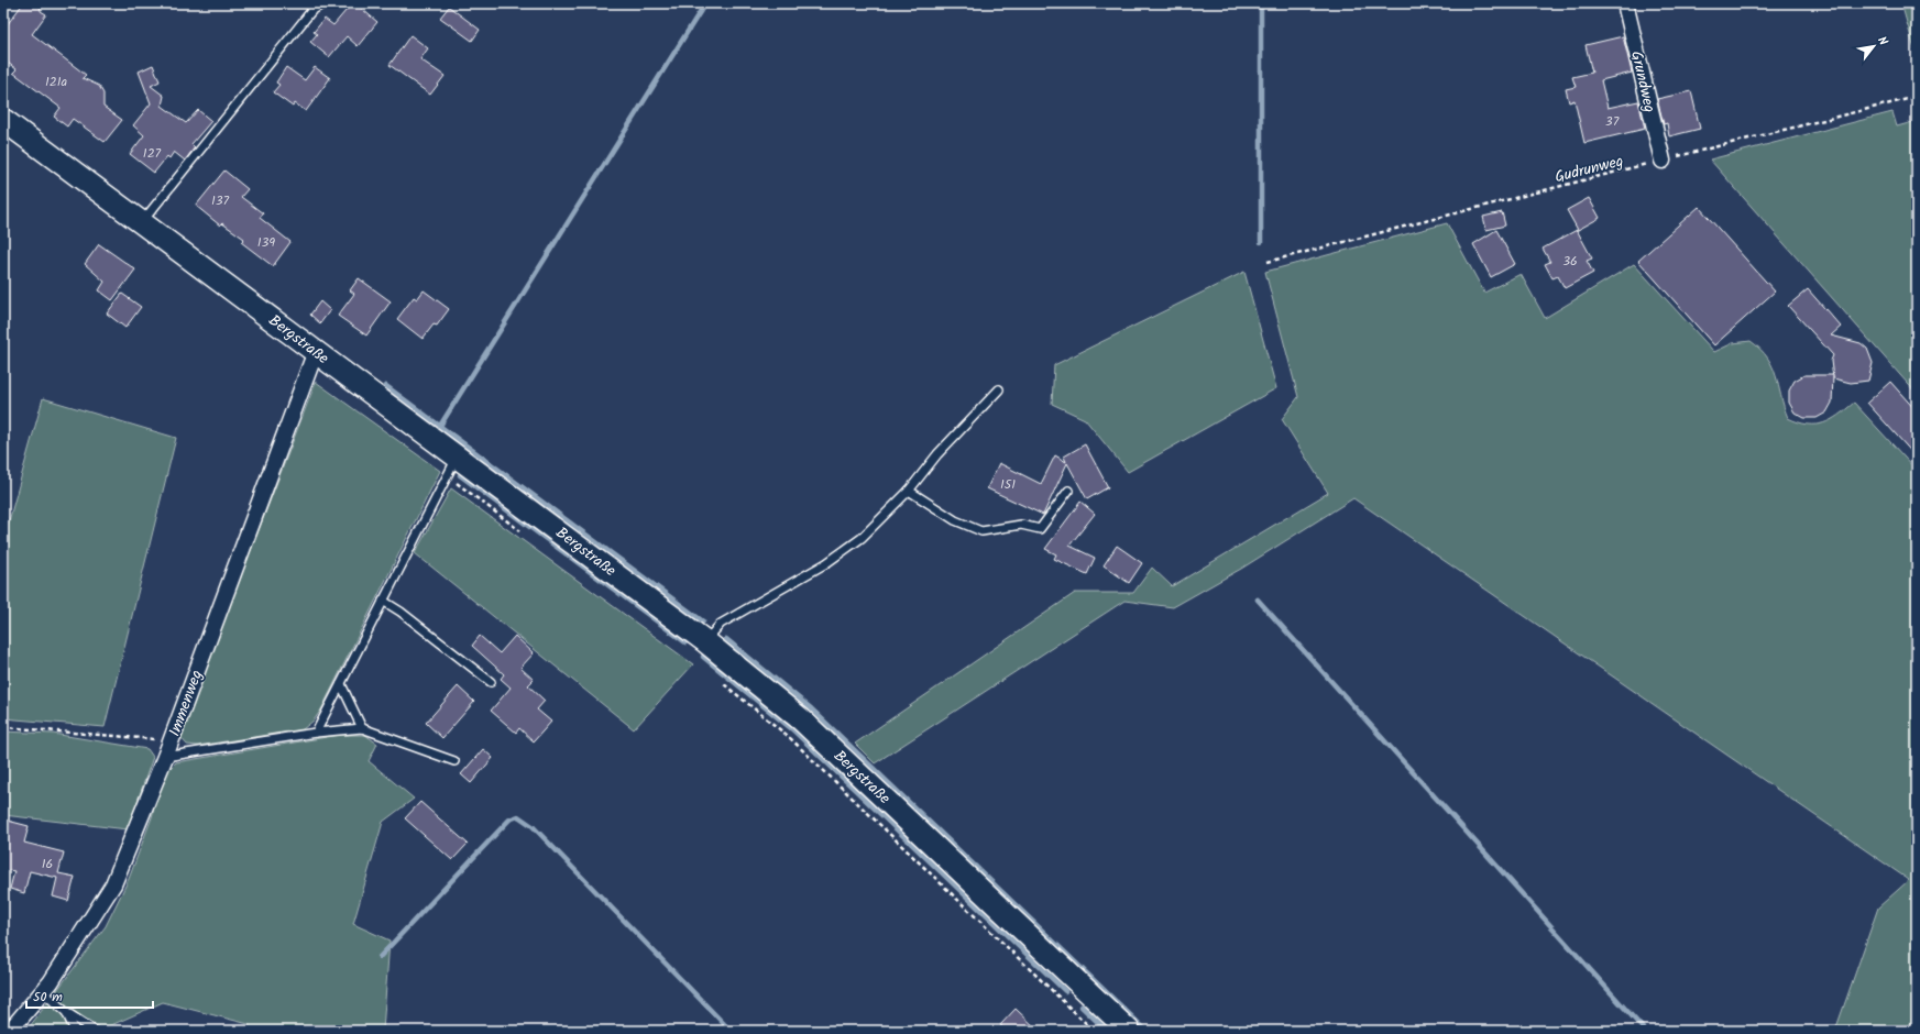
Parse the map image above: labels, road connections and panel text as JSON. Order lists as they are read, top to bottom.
{
  "streets": {
    "street": ["Grundweg", "Bergstraße", "Immenweg"],
    "path": ["Gudrunweg"]
  },
  "crossings": [
    ["Grundweg", "Gudrunweg"],
    ["Bergstraße", "Immenweg"]
  ],
  "house_numbers": [
    "121a",
    "37",
    "127",
    "137",
    "139",
    "36",
    "151",
    "16"
  ],
  "scale_bar": "50 m",
  "north": "top right"
}
